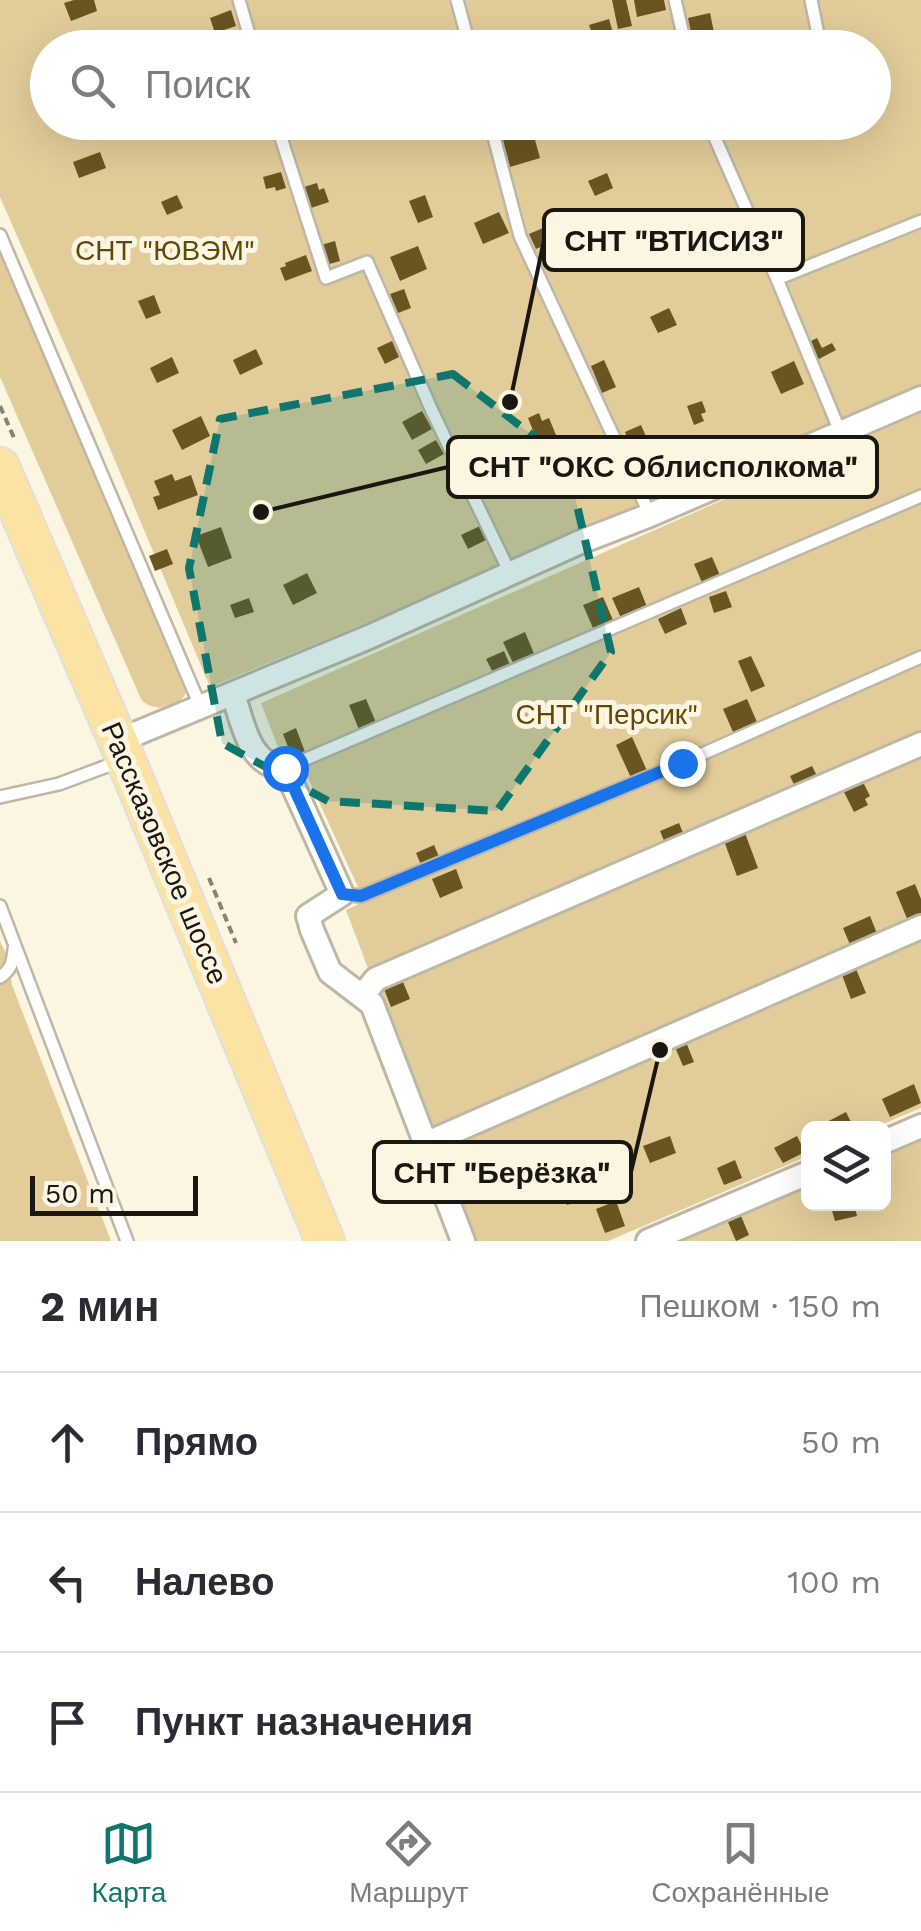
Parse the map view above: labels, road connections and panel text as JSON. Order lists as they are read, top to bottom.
{
  "streets": {
    "main road": ["Рассказовское шоссе"]
  },
  "parks": ["СНТ \"ЮВЭМ\"", "СНТ \"Персик\""],
  "places": ["СНТ \"ВТИСИЗ\"", "СНТ \"ОКС Облисполкома\"", "СНТ \"Берёзка\""],
  "scale_bar": "50 m",
  "page": {
    "search": "Поиск",
    "scale": "50 m",
    "heading": ["2 мин", "Пешком · 150 m"],
    "list": [
      ["Прямо", "50 m"],
      ["Налево", "100 m"],
      "Пункт назначения"
    ],
    "nav": ["Карта", "Маршрут", "Сохранённые"]
  }
}
